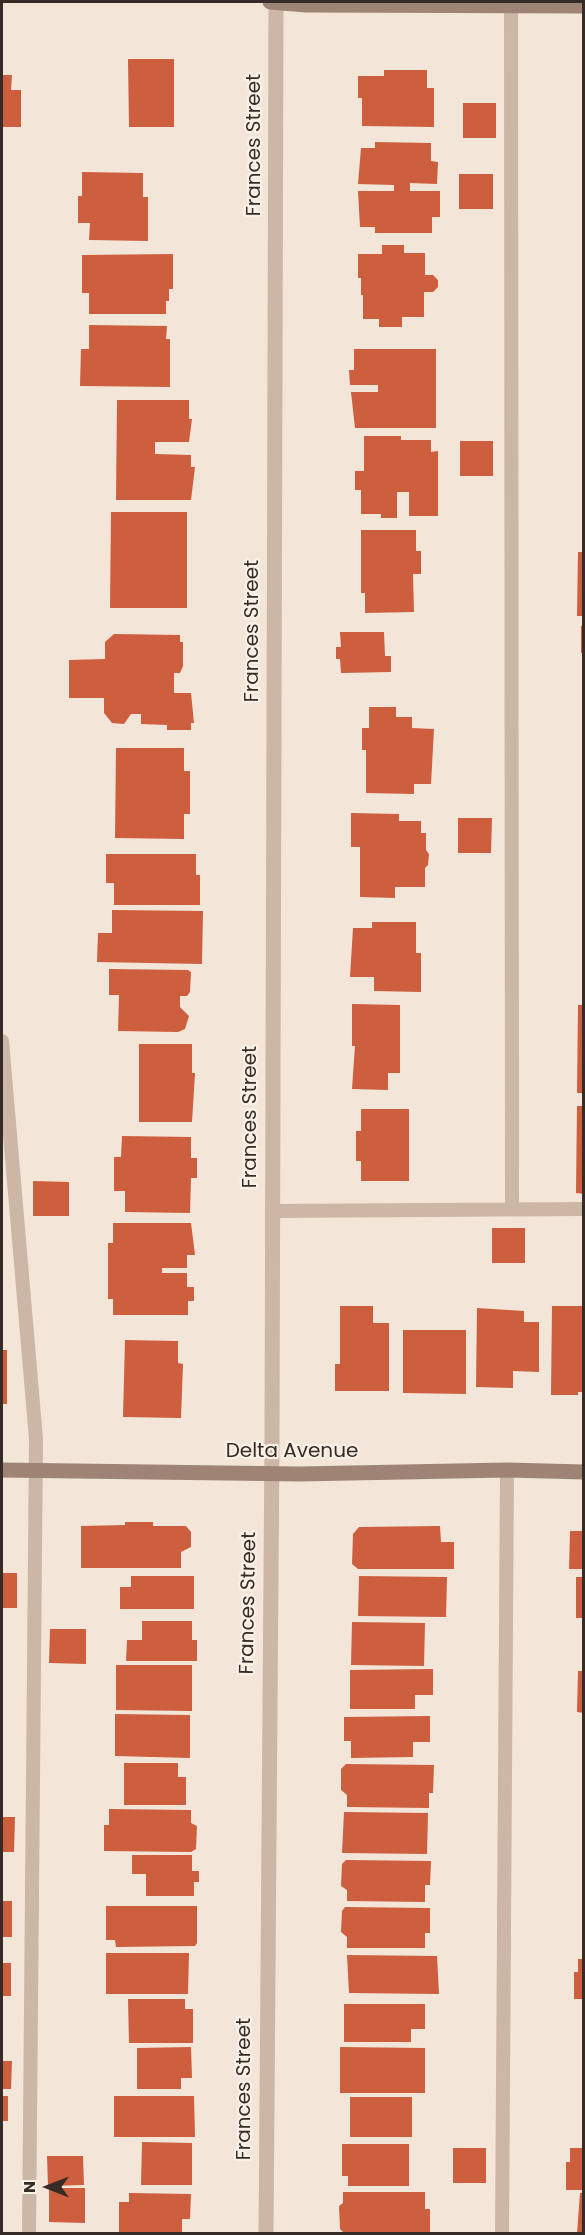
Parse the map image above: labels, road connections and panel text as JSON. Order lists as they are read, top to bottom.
{
  "streets": {
    "street": ["Frances Street", "Delta Avenue"]
  },
  "crossings": [
    ["Frances Street", "Delta Avenue"]
  ],
  "north": "left"
}
